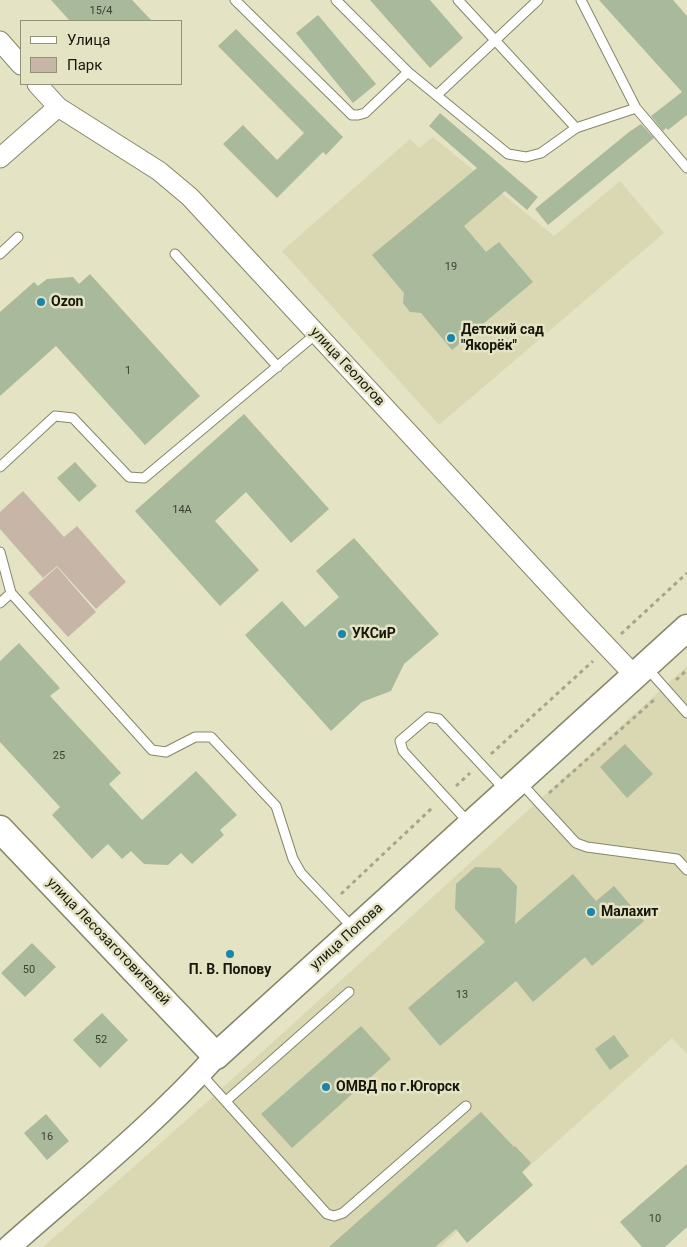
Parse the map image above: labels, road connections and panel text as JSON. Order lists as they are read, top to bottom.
{
  "streets": {
    "main road": ["улица Попова", "улица Лесозаготовителей"],
    "street": ["улица Геологов"]
  },
  "crossings": [
    ["улица Геологов", "улица Попова"],
    ["улица Попова", "улица Лесозаготовителей"]
  ],
  "places": [
    "Ozon",
    "Детский сад \"Якорёк\"",
    "УКСиР",
    "Малахит",
    "П. В. Попову",
    "ОМВД по г.Югорск"
  ],
  "house_numbers": [
    "15/4",
    "19",
    "1",
    "14А",
    "25",
    "50",
    "13",
    "52",
    "16",
    "10"
  ],
  "legend": ["Улица", "Парк"]
}
